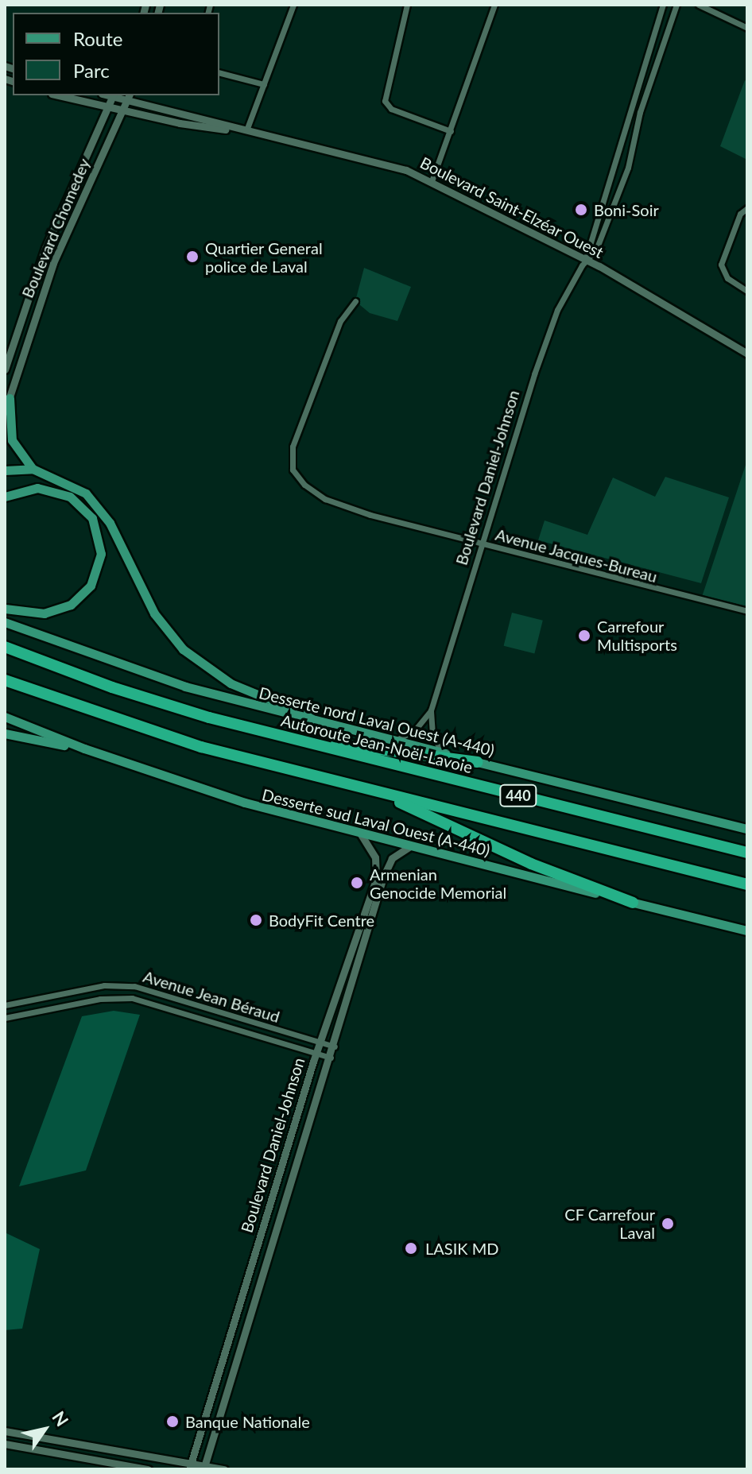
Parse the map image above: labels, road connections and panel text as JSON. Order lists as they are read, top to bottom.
{
  "streets": {
    "highway": ["Autoroute Jean-Noël-Lavoie", "440"],
    "main road": ["Desserte nord Laval Ouest (A-440)", "Desserte sud Laval Ouest (A-440)"],
    "street": [
      "Boulevard Saint-Elzéar Ouest",
      "Boulevard Chomedey",
      "Boulevard Daniel-Johnson",
      "Avenue Jacques-Bureau",
      "Avenue Jean Béraud"
    ]
  },
  "crossings": [
    ["Boulevard Saint-Elzéar Ouest", "Boulevard Chomedey"],
    ["Boulevard Saint-Elzéar Ouest", "Boulevard Daniel-Johnson"],
    ["Boulevard Daniel-Johnson", "Avenue Jacques-Bureau"],
    ["Boulevard Daniel-Johnson", "Desserte nord Laval Ouest (A-440)"],
    ["Boulevard Daniel-Johnson", "Desserte sud Laval Ouest (A-440)"],
    ["Boulevard Daniel-Johnson", "Avenue Jean Béraud"]
  ],
  "places": [
    "Boni-Soir",
    "Quartier General police de Laval",
    "Carrefour Multisports",
    "Armenian Genocide Memorial",
    "BodyFit Centre",
    "CF Carrefour Laval",
    "LASIK MD",
    "Banque Nationale"
  ],
  "legend": ["Route", "Parc"],
  "north": "top right"
}
